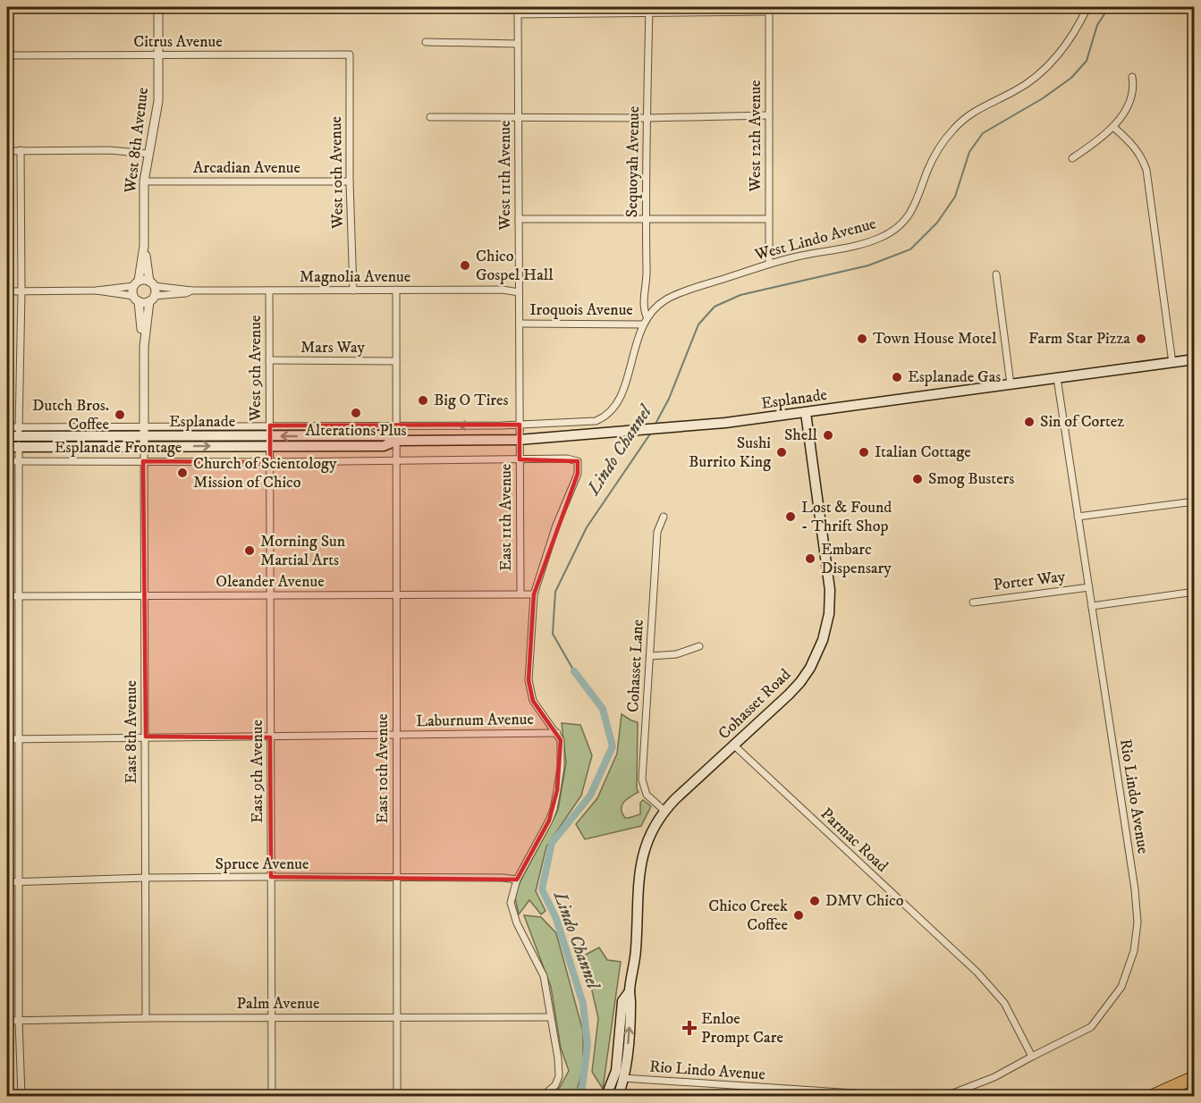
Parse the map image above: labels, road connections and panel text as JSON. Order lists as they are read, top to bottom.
{
  "streets": {
    "main road": ["Esplanade", "Cohasset Road"],
    "street": [
      "Citrus Avenue",
      "West 12th Avenue",
      "West 8th Avenue",
      "Sequoyah Avenue",
      "Arcadian Avenue",
      "West 10th Avenue",
      "West 11th Avenue",
      "West Lindo Avenue",
      "Magnolia Avenue",
      "Iroquois Avenue",
      "Mars Way",
      "West 9th Avenue",
      "Esplanade Frontage",
      "East 11th Avenue",
      "Porter Way",
      "Oleander Avenue",
      "Cohasset Lane",
      "Laburnum Avenue",
      "East 8th Avenue",
      "East 10th Avenue",
      "East 9th Avenue",
      "Rio Lindo Avenue",
      "Parmac Road",
      "Spruce Avenue",
      "Palm Avenue"
    ]
  },
  "crossings": [
    ["Citrus Avenue", "West 8th Avenue"],
    ["Citrus Avenue", "West 10th Avenue"],
    ["West 12th Avenue", "West Lindo Avenue"],
    ["West 8th Avenue", "Arcadian Avenue"],
    ["West 8th Avenue", "Magnolia Avenue"],
    ["Sequoyah Avenue", "West Lindo Avenue"],
    ["Arcadian Avenue", "West 10th Avenue"],
    ["West 10th Avenue", "Magnolia Avenue"],
    ["West 11th Avenue", "West Lindo Avenue"],
    ["West 11th Avenue", "Magnolia Avenue"],
    ["West 11th Avenue", "Iroquois Avenue"],
    ["West 11th Avenue", "Esplanade"],
    ["West 11th Avenue", "Esplanade Frontage"],
    ["West 11th Avenue", "East 11th Avenue"],
    ["West Lindo Avenue", "Iroquois Avenue"],
    ["West Lindo Avenue", "Esplanade Frontage"],
    ["Magnolia Avenue", "West 9th Avenue"],
    ["Mars Way", "West 9th Avenue"],
    ["West 9th Avenue", "Esplanade"],
    ["West 9th Avenue", "Esplanade Frontage"],
    ["West 9th Avenue", "East 9th Avenue"],
    ["Esplanade", "Esplanade Frontage"],
    ["Esplanade", "East 11th Avenue"],
    ["Esplanade", "Cohasset Road"],
    ["Esplanade", "East 8th Avenue"],
    ["Esplanade", "East 10th Avenue"],
    ["Esplanade", "East 9th Avenue"],
    ["Esplanade", "Rio Lindo Avenue"],
    ["Esplanade Frontage", "East 11th Avenue"],
    ["Esplanade Frontage", "Oleander Avenue"],
    ["Esplanade Frontage", "East 8th Avenue"],
    ["Esplanade Frontage", "East 10th Avenue"],
    ["Esplanade Frontage", "East 9th Avenue"],
    ["East 11th Avenue", "Oleander Avenue"],
    ["Porter Way", "Rio Lindo Avenue"],
    ["Oleander Avenue", "East 8th Avenue"],
    ["Oleander Avenue", "East 10th Avenue"],
    ["Oleander Avenue", "East 9th Avenue"],
    ["Cohasset Lane", "Cohasset Road"],
    ["Cohasset Road", "Rio Lindo Avenue"],
    ["Cohasset Road", "Parmac Road"],
    ["Laburnum Avenue", "East 8th Avenue"],
    ["Laburnum Avenue", "East 10th Avenue"],
    ["Laburnum Avenue", "East 9th Avenue"],
    ["East 8th Avenue", "Spruce Avenue"],
    ["East 8th Avenue", "Palm Avenue"],
    ["East 10th Avenue", "Spruce Avenue"],
    ["East 10th Avenue", "Palm Avenue"],
    ["East 9th Avenue", "Spruce Avenue"],
    ["East 9th Avenue", "Palm Avenue"],
    ["Rio Lindo Avenue", "Parmac Road"]
  ],
  "water": ["Lindo Channel"],
  "places": {
    "other": [
      "Chico Gospel Hall",
      "Town House Motel",
      "Farm Star Pizza",
      "Esplanade Gas",
      "Big O Tires",
      "Alterations Plus",
      "Dutch Bros. Coffee",
      "Sin of Cortez",
      "Shell",
      "Sushi Burrito King",
      "Italian Cottage",
      "Church of Scientology Mission of Chico",
      "Smog Busters",
      "Lost & Found - Thrift Shop",
      "Morning Sun Martial Arts",
      "Embarc Dispensary",
      "DMV Chico",
      "Chico Creek Coffee"
    ],
    "health": ["Enloe Prompt Care"]
  }
}
